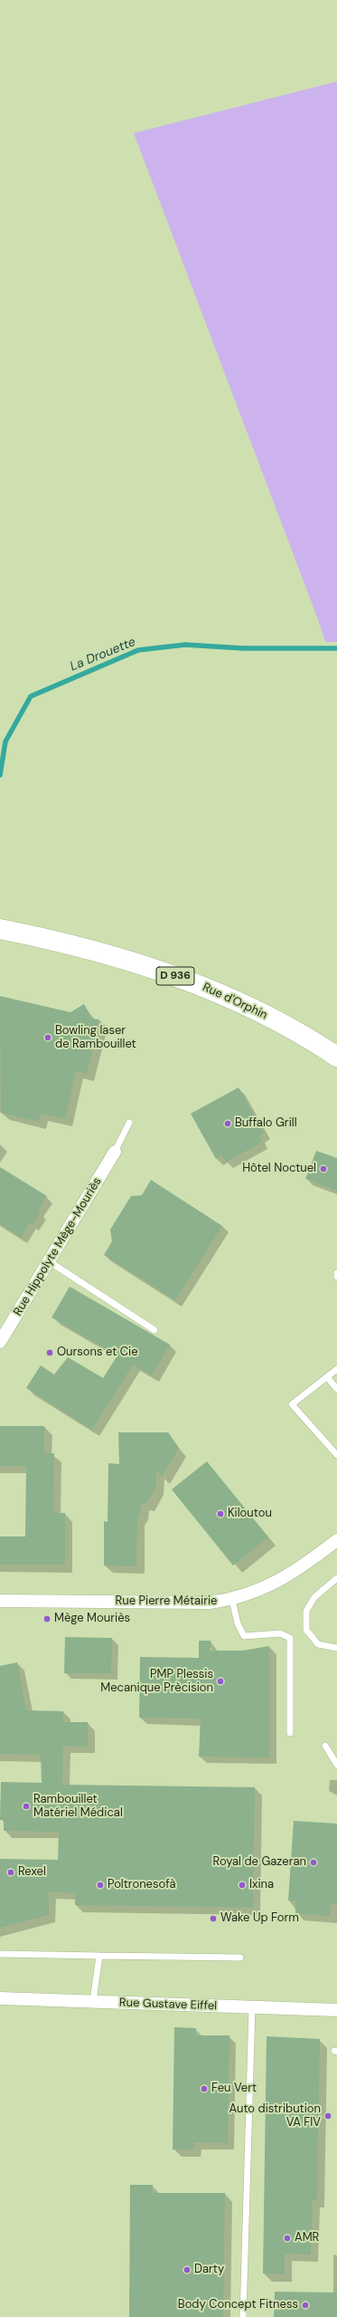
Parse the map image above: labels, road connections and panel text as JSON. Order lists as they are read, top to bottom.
{
  "streets": {
    "main road": ["D 936", "Rue d'Orphin"],
    "street": ["Rue Hippolyte Mège-Mouriès", "Rue Pierre Métairie", "Rue Gustave Eiffel"]
  },
  "water": ["La Drouette"],
  "places": [
    "Bowling laser de Rambouillet",
    "Buffalo Grill",
    "Hôtel Noctuel",
    "Oursons et Cie",
    "Kiloutou",
    "Mège Mouriès",
    "PMP Plessis Mecanique Prècision",
    "Rambouillet Matériel Médical",
    "Royal de Gazeran",
    "Rexel",
    "Poltronesofà",
    "Ixina",
    "Wake Up Form",
    "Feu Vert",
    "Auto distribution VA FIV",
    "AMR",
    "Darty",
    "Body Concept Fitness"
  ]
}
